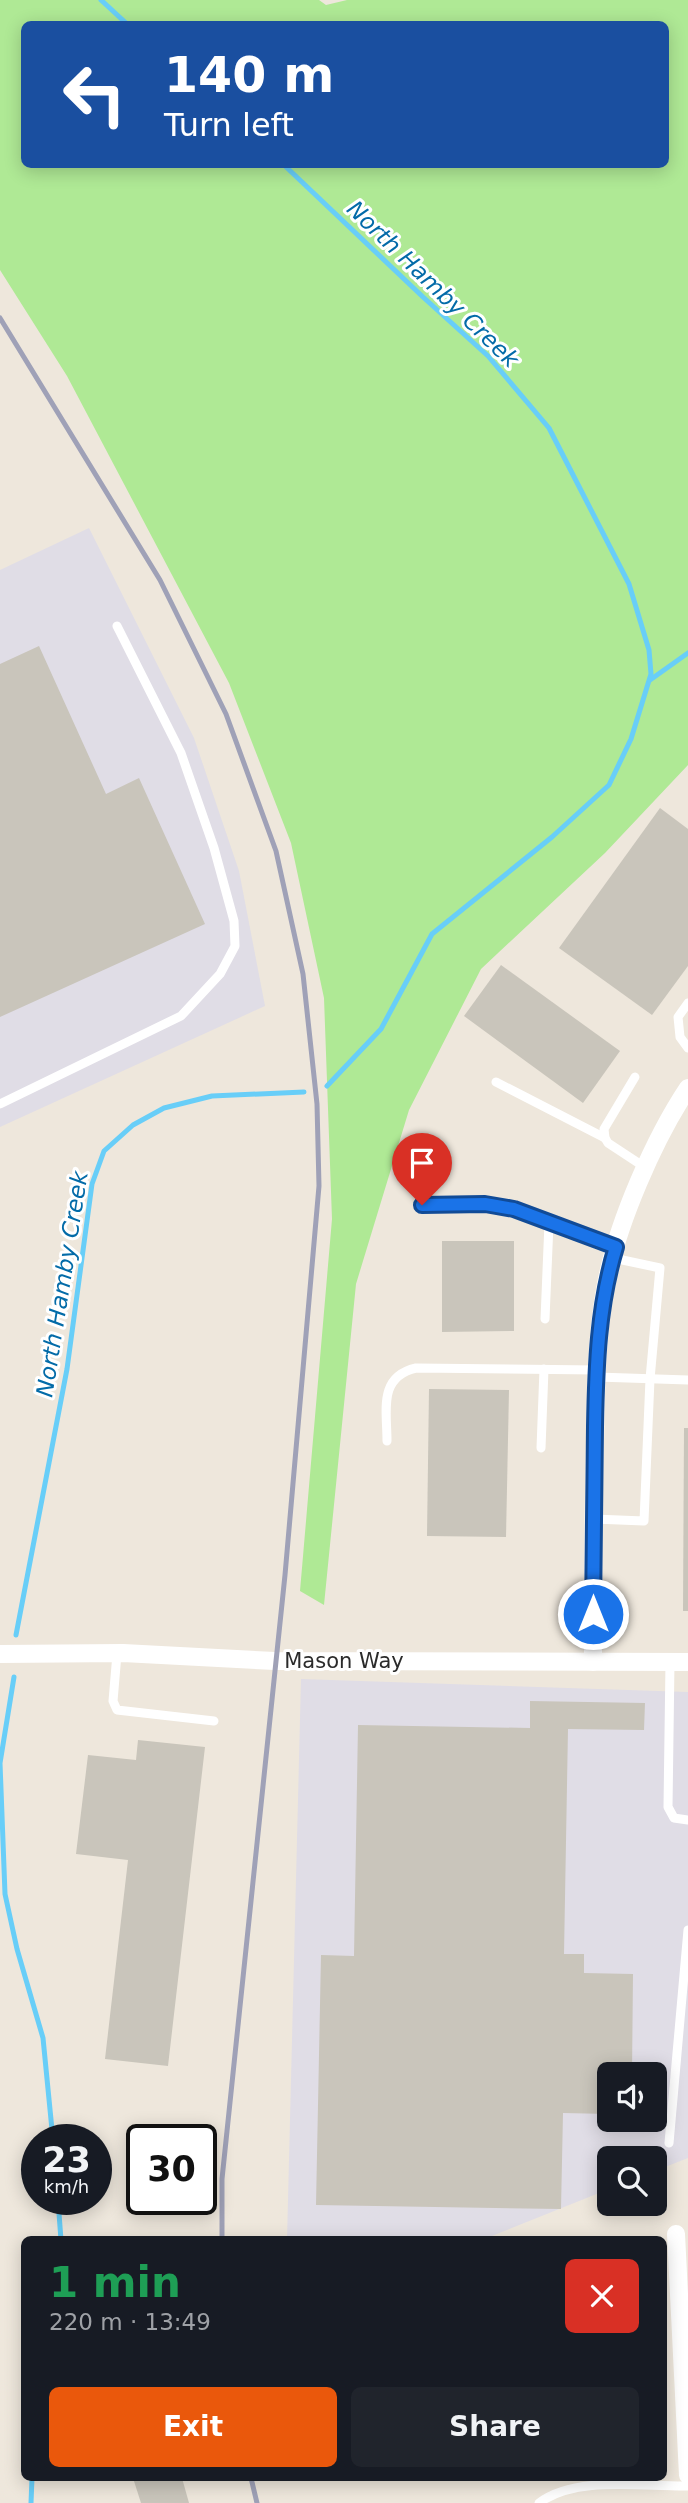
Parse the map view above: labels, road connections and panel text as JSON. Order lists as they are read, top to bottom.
{
  "streets": {
    "street": ["Mason Way"]
  },
  "water": ["North Hamby Creek"],
  "page": {
    "turn": ["140 m", "Turn left"],
    "speed": "23 km/h",
    "limit": "30",
    "heading": ["1 min", "220 m · 13:49"],
    "buttons": ["Exit", "Share"]
  }
}
